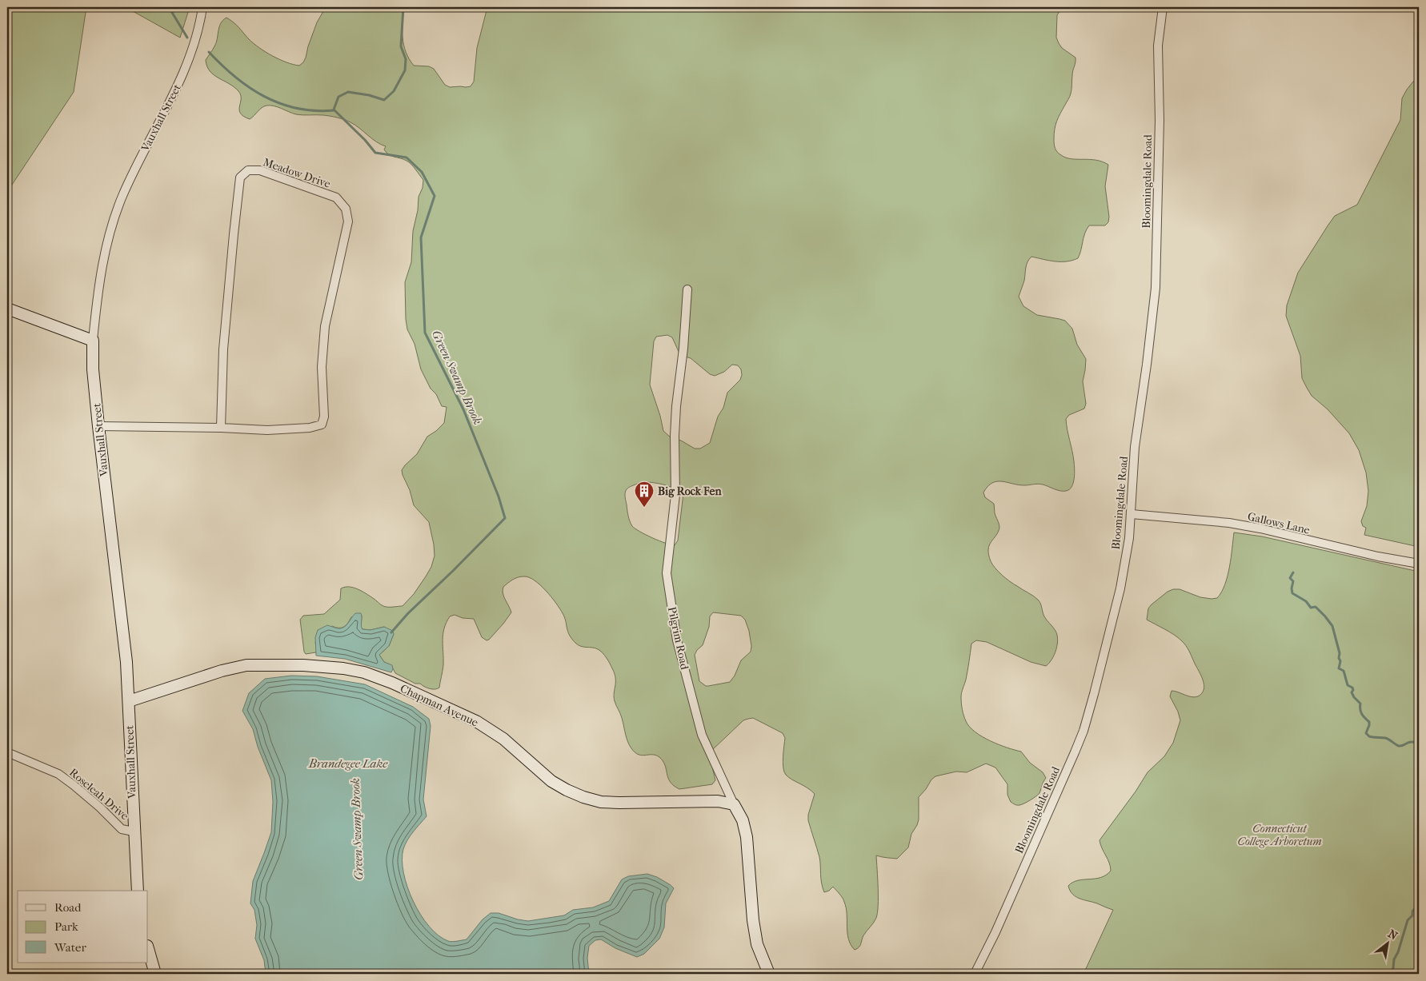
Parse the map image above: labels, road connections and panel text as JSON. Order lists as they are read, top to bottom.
{
  "streets": {
    "street": [
      "Vauxhall Street",
      "Meadow Drive",
      "Bloomingdale Road",
      "Gallows Lane",
      "Pilgrim Road",
      "Chapman Avenue",
      "Roseleah Drive"
    ]
  },
  "crossings": [
    ["Vauxhall Street", "Meadow Drive"],
    ["Vauxhall Street", "Chapman Avenue"],
    ["Vauxhall Street", "Roseleah Drive"],
    ["Bloomingdale Road", "Gallows Lane"],
    ["Pilgrim Road", "Chapman Avenue"]
  ],
  "water": ["Green Swamp Brook", "Brandegee Lake"],
  "parks": ["Connecticut College Arboretum"],
  "places": {
    "building": ["Big Rock Fen"]
  },
  "legend": ["Road", "Park", "Water"],
  "north": "top right"
}
